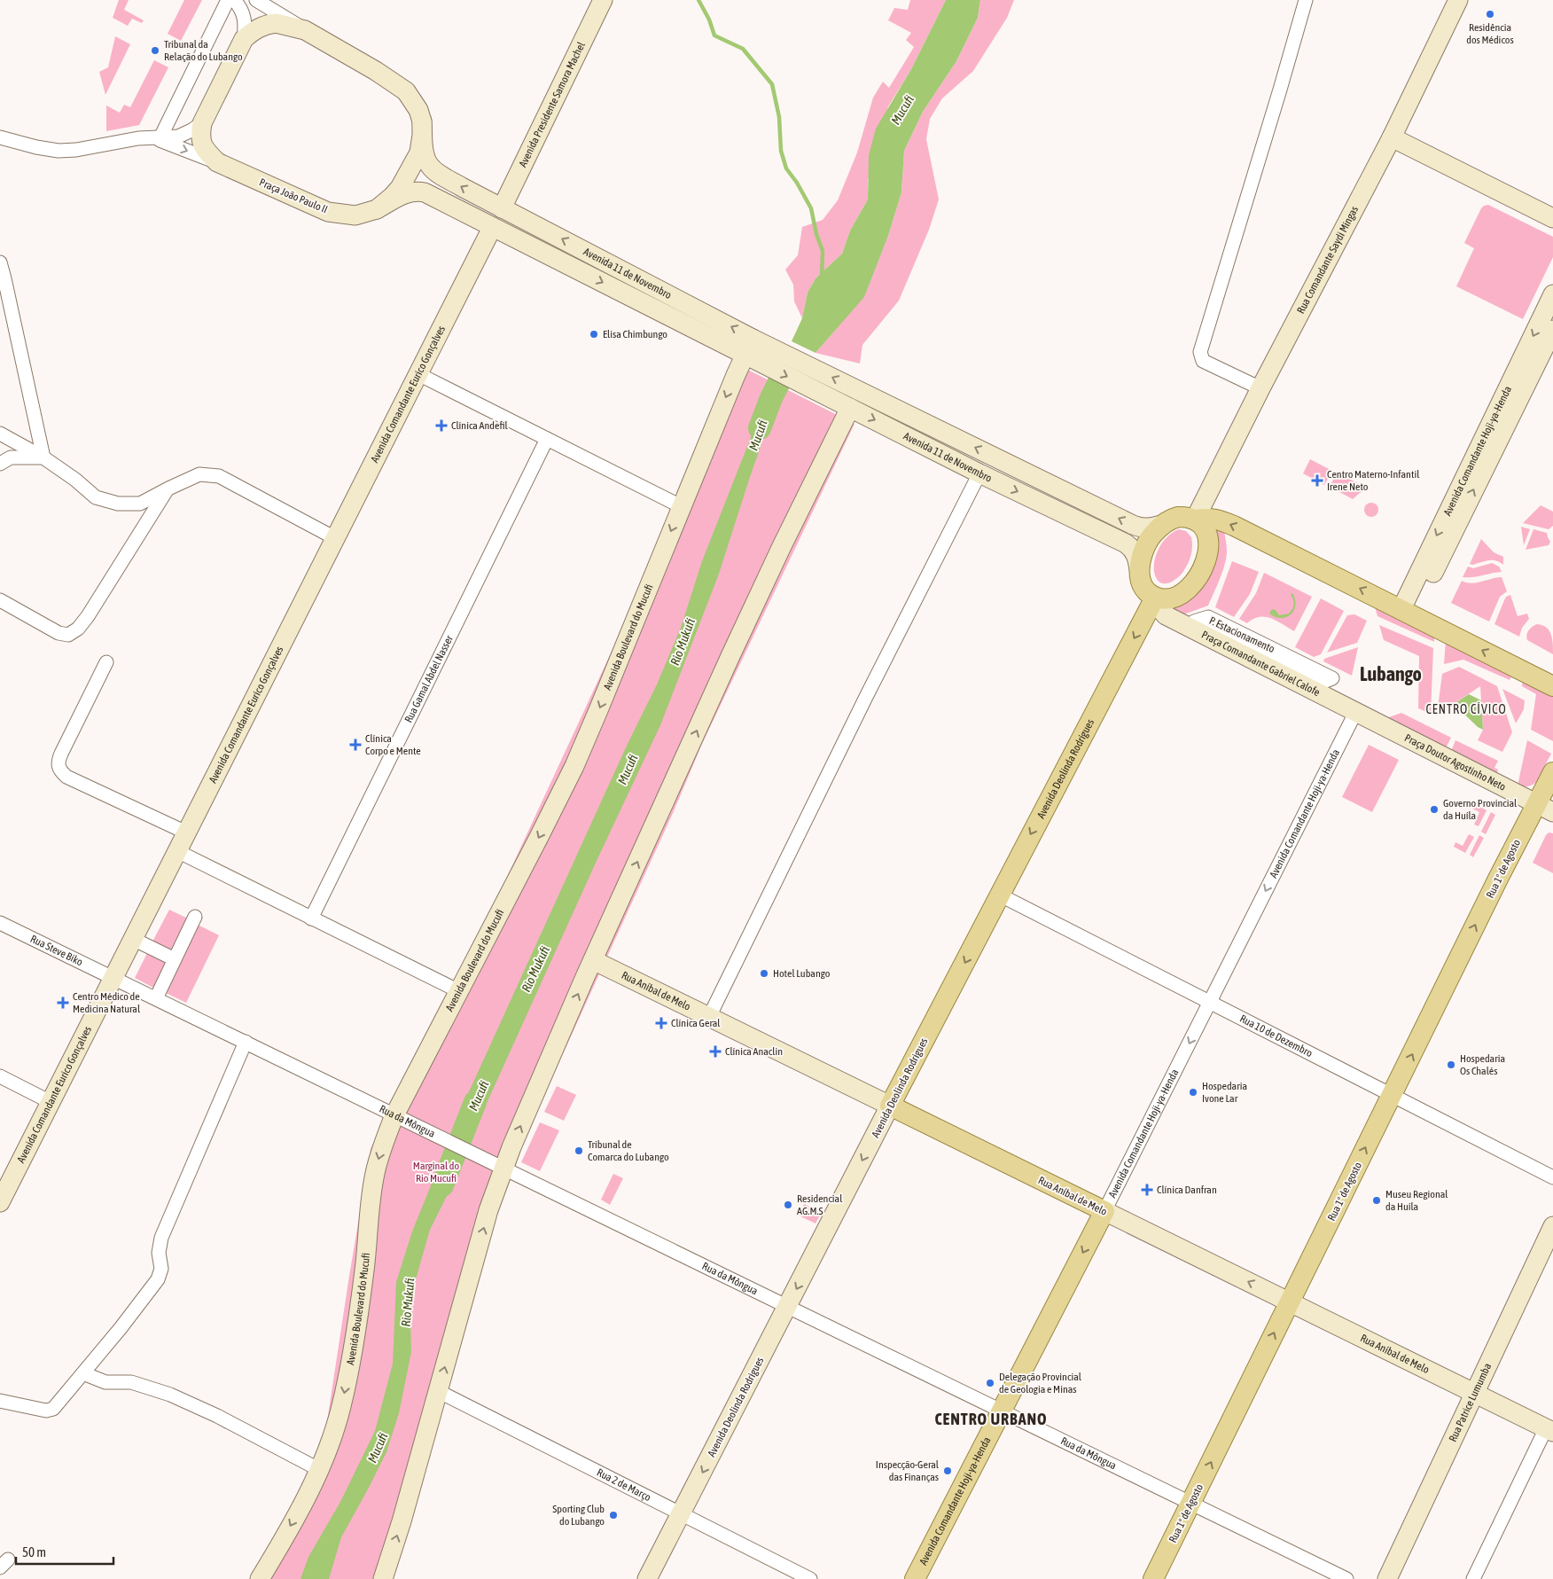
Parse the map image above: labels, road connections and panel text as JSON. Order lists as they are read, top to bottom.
{
  "streets": {
    "main road": [
      "Avenida Comandante Hoji-ya-Henda",
      "Avenida Deolinda Rodrigues",
      "Rua 1º de Agosto",
      "Rua Aníbal de Melo"
    ],
    "street": [
      "Avenida Presidente Samora Machel",
      "Praça João Paulo II",
      "Rua Comandante Saydi Mingas",
      "Avenida 11 de Novembro",
      "Avenida Comandante Eurico Gonçalves",
      "P. Estacionamento",
      "Avenida Boulevard do Mucufi",
      "Praça Comandante Gabriel Calofe",
      "Rua Gamal Abdel Nasser",
      "Praça Doutor Agostinho Neto",
      "Rua Steve Biko",
      "Rua 10 de Dezembro",
      "Rua da Môngua",
      "Rua Patrice Lumumba",
      "Rua 2 de Março"
    ]
  },
  "crossings": [
    ["Avenida Presidente Samora Machel", "Avenida 11 de Novembro"],
    ["Praça João Paulo II", "Avenida 11 de Novembro"],
    ["Rua Comandante Saydi Mingas", "Avenida 11 de Novembro"],
    ["Rua Comandante Saydi Mingas", "Praça Comandante Gabriel Calofe"],
    ["Rua Comandante Saydi Mingas", "Avenida Deolinda Rodrigues"],
    ["Avenida 11 de Novembro", "Avenida Comandante Eurico Gonçalves"],
    ["Avenida 11 de Novembro", "Avenida Boulevard do Mucufi"],
    ["Avenida 11 de Novembro", "Praça Comandante Gabriel Calofe"],
    ["Avenida 11 de Novembro", "Avenida Deolinda Rodrigues"],
    ["Avenida Comandante Eurico Gonçalves", "Rua Steve Biko"],
    ["Avenida Comandante Eurico Gonçalves", "Rua da Môngua"],
    ["Avenida Comandante Hoji-ya-Henda", "Praça Comandante Gabriel Calofe"],
    ["Avenida Comandante Hoji-ya-Henda", "Rua Aníbal de Melo"],
    ["Avenida Comandante Hoji-ya-Henda", "Rua 10 de Dezembro"],
    ["Avenida Comandante Hoji-ya-Henda", "Rua da Môngua"],
    ["Avenida Boulevard do Mucufi", "Rua da Môngua"],
    ["Praça Comandante Gabriel Calofe", "Praça Doutor Agostinho Neto"],
    ["Praça Comandante Gabriel Calofe", "Avenida Deolinda Rodrigues"],
    ["Praça Doutor Agostinho Neto", "Rua 1º de Agosto"],
    ["Avenida Deolinda Rodrigues", "Rua Aníbal de Melo"],
    ["Avenida Deolinda Rodrigues", "Rua 10 de Dezembro"],
    ["Avenida Deolinda Rodrigues", "Rua da Môngua"],
    ["Avenida Deolinda Rodrigues", "Rua 2 de Março"],
    ["Rua 1º de Agosto", "Rua Aníbal de Melo"],
    ["Rua 1º de Agosto", "Rua 10 de Dezembro"],
    ["Rua 1º de Agosto", "Rua da Môngua"],
    ["Rua Steve Biko", "Rua da Môngua"],
    ["Rua Aníbal de Melo", "Rua Patrice Lumumba"]
  ],
  "one_way": ["Avenida Deolinda Rodrigues", "Rua 1º de Agosto"],
  "districts": ["Lubango", "CENTRO CÍVICO", "CENTRO URBANO"],
  "water": ["Mucufi", "Rio Mukufi"],
  "parks": ["Marginal do Rio Mucufi"],
  "places": {
    "other": [
      "Residência dos Médicos",
      "Tribunal da Relação do Lubango",
      "Elisa Chimbungo",
      "Governo Provincial da Huíla",
      "Hotel Lubango",
      "Hospedaria Os Chalés",
      "Hospedaria Ivone Lar",
      "Tribunal de Comarca do Lubango",
      "Museu Regional da Huíla",
      "Residencial AG.M.S",
      "Delegação Provincial de Geologia e Minas",
      "Inspecção-Geral das Finanças",
      "Sporting Club do Lubango"
    ],
    "health": [
      "Clínica Andefil",
      "Centro Materno-Infantil Irene Neto",
      "Clínica Corpo e Mente",
      "Centro Médico de Medicina Natural",
      "Clínica Geral",
      "Clínica Anaclin",
      "Clínica Danfran"
    ]
  },
  "scale_bar": "50 m"
}
